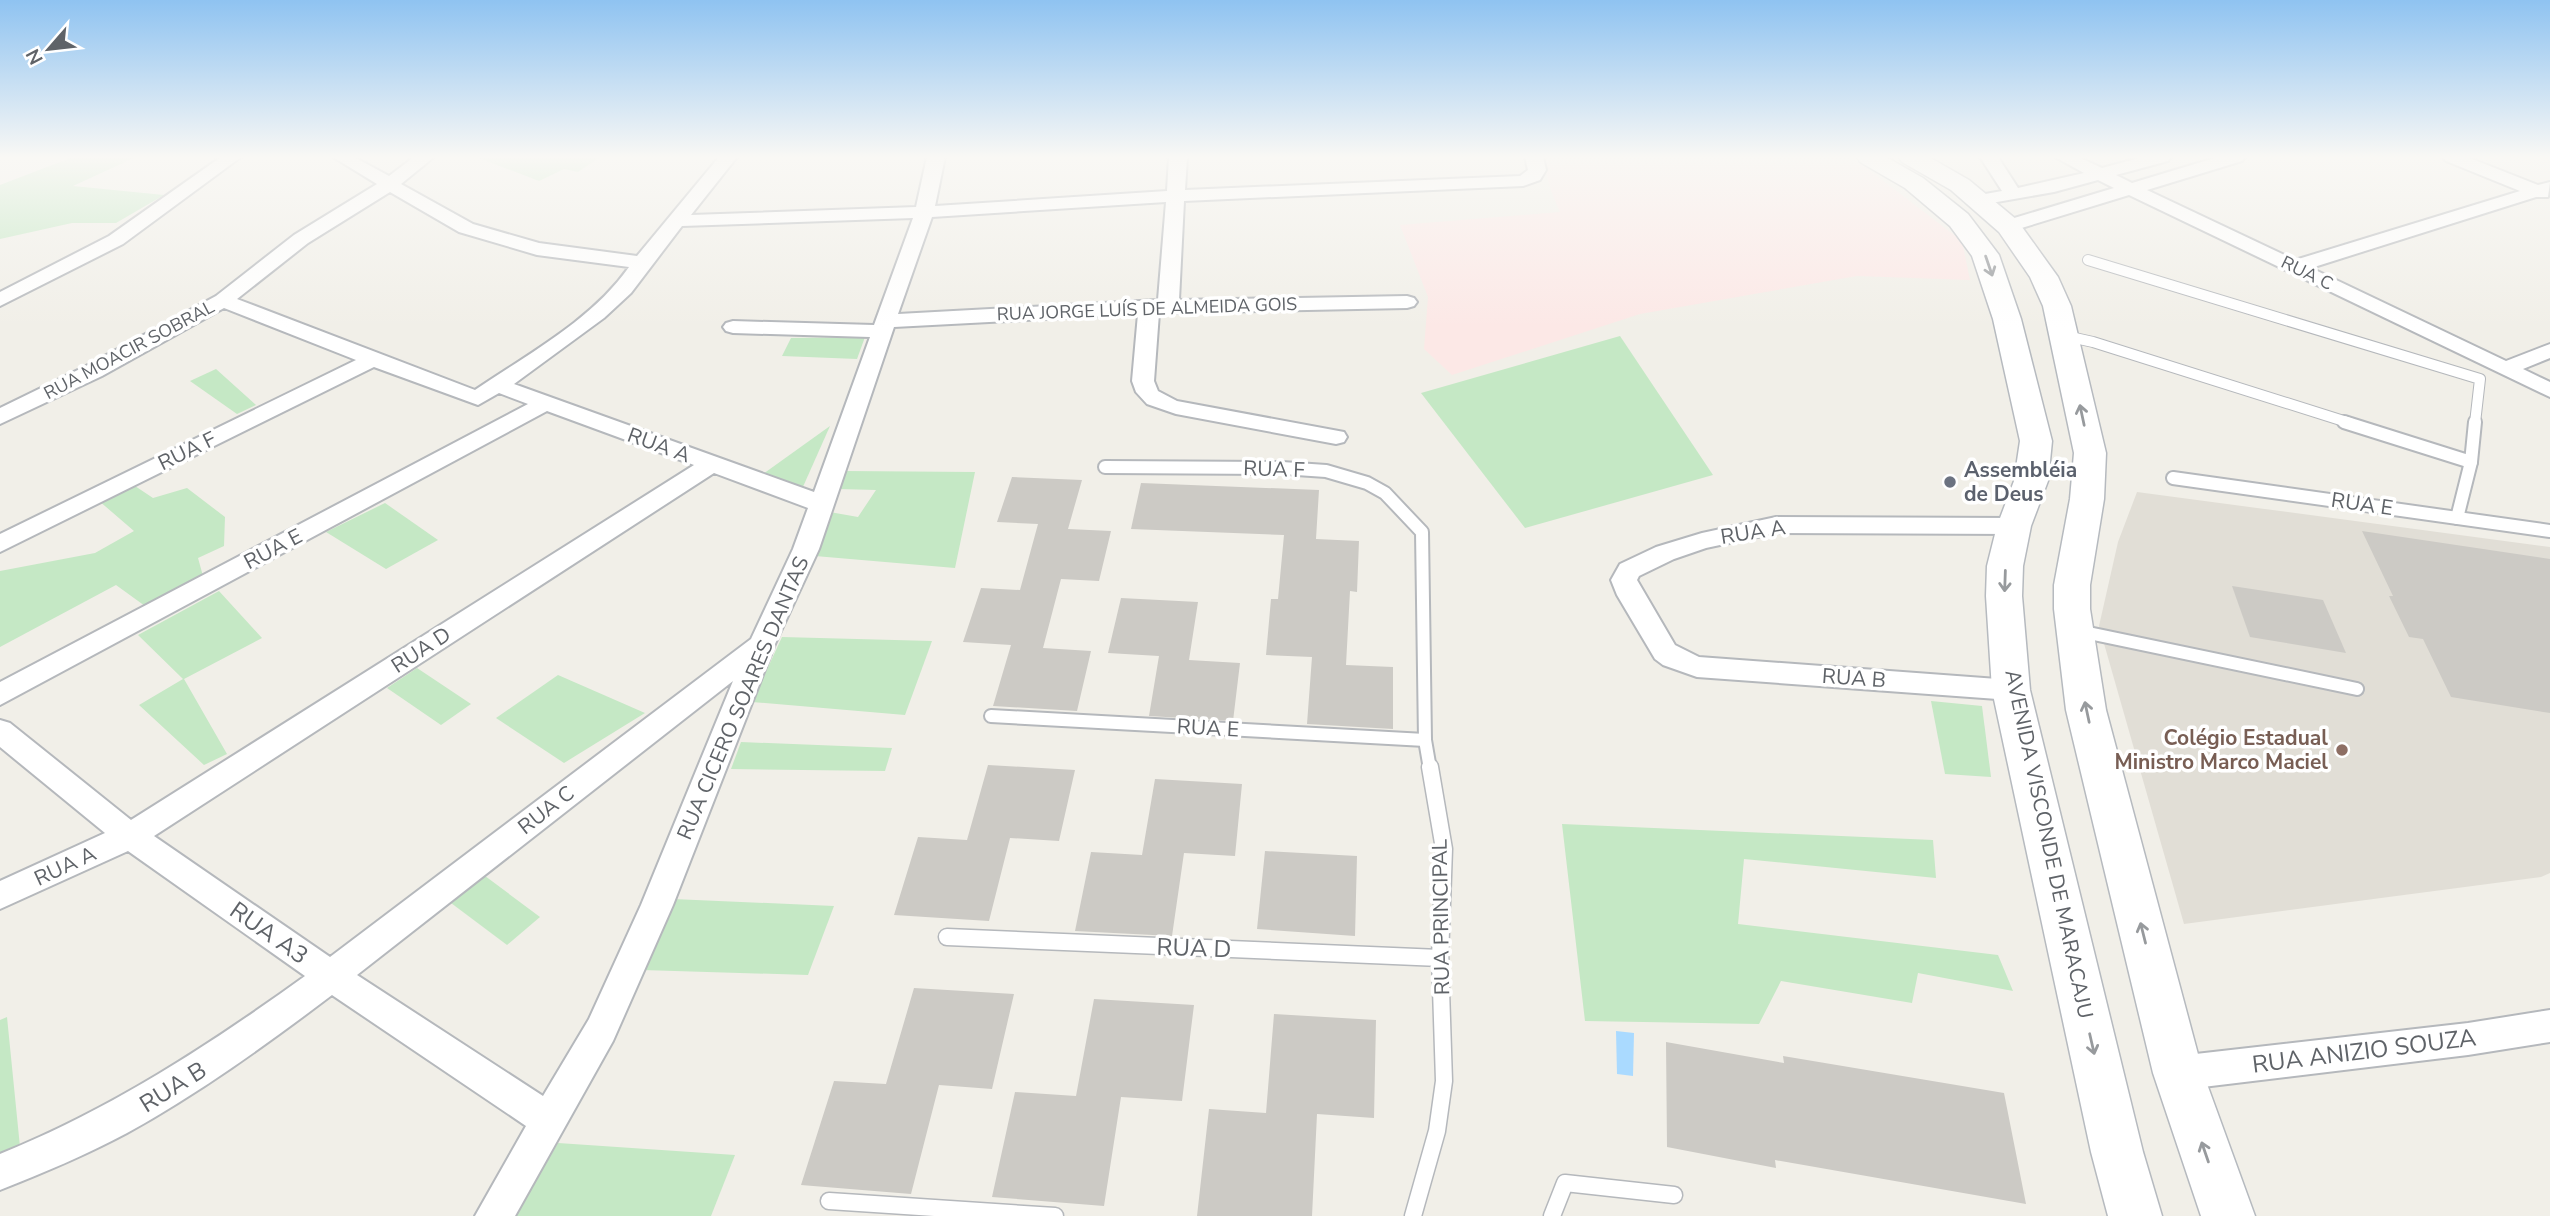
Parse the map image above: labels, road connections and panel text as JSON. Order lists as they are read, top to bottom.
{
  "streets": {
    "main road": ["AVENIDA VISCONDE DE MARACAJU"],
    "street": [
      "RUA C",
      "RUA JORGE LUÍS DE ALMEIDA GOIS",
      "RUA MOACIR SOBRAL",
      "RUA A",
      "RUA F",
      "RUA E",
      "RUA D",
      "RUA B",
      "RUA CICERO SOARES DANTAS",
      "RUA A3",
      "RUA ANIZIO SOUZA"
    ],
    "lane": ["RUA PRINCIPAL"]
  },
  "crossings": [
    ["RUA C", "RUA B"],
    ["RUA C", "RUA CICERO SOARES DANTAS"],
    ["RUA C", "RUA A3"],
    ["RUA JORGE LUÍS DE ALMEIDA GOIS", "RUA CICERO SOARES DANTAS"],
    ["RUA MOACIR SOBRAL", "RUA A"],
    ["RUA A", "RUA F"],
    ["RUA A", "RUA E"],
    ["RUA A", "RUA D"],
    ["RUA A", "RUA B"],
    ["RUA A", "RUA CICERO SOARES DANTAS"],
    ["RUA A", "AVENIDA VISCONDE DE MARACAJU"],
    ["RUA A", "RUA A3"],
    ["RUA F", "RUA PRINCIPAL"],
    ["RUA E", "RUA PRINCIPAL"],
    ["RUA D", "RUA PRINCIPAL"],
    ["RUA D", "RUA A3"],
    ["RUA B", "AVENIDA VISCONDE DE MARACAJU"],
    ["RUA B", "RUA A3"],
    ["RUA CICERO SOARES DANTAS", "RUA A3"]
  ],
  "places": ["Assembléia de Deus", "Colégio Estadual Ministro Marco Maciel"],
  "north": "bottom left"
}
